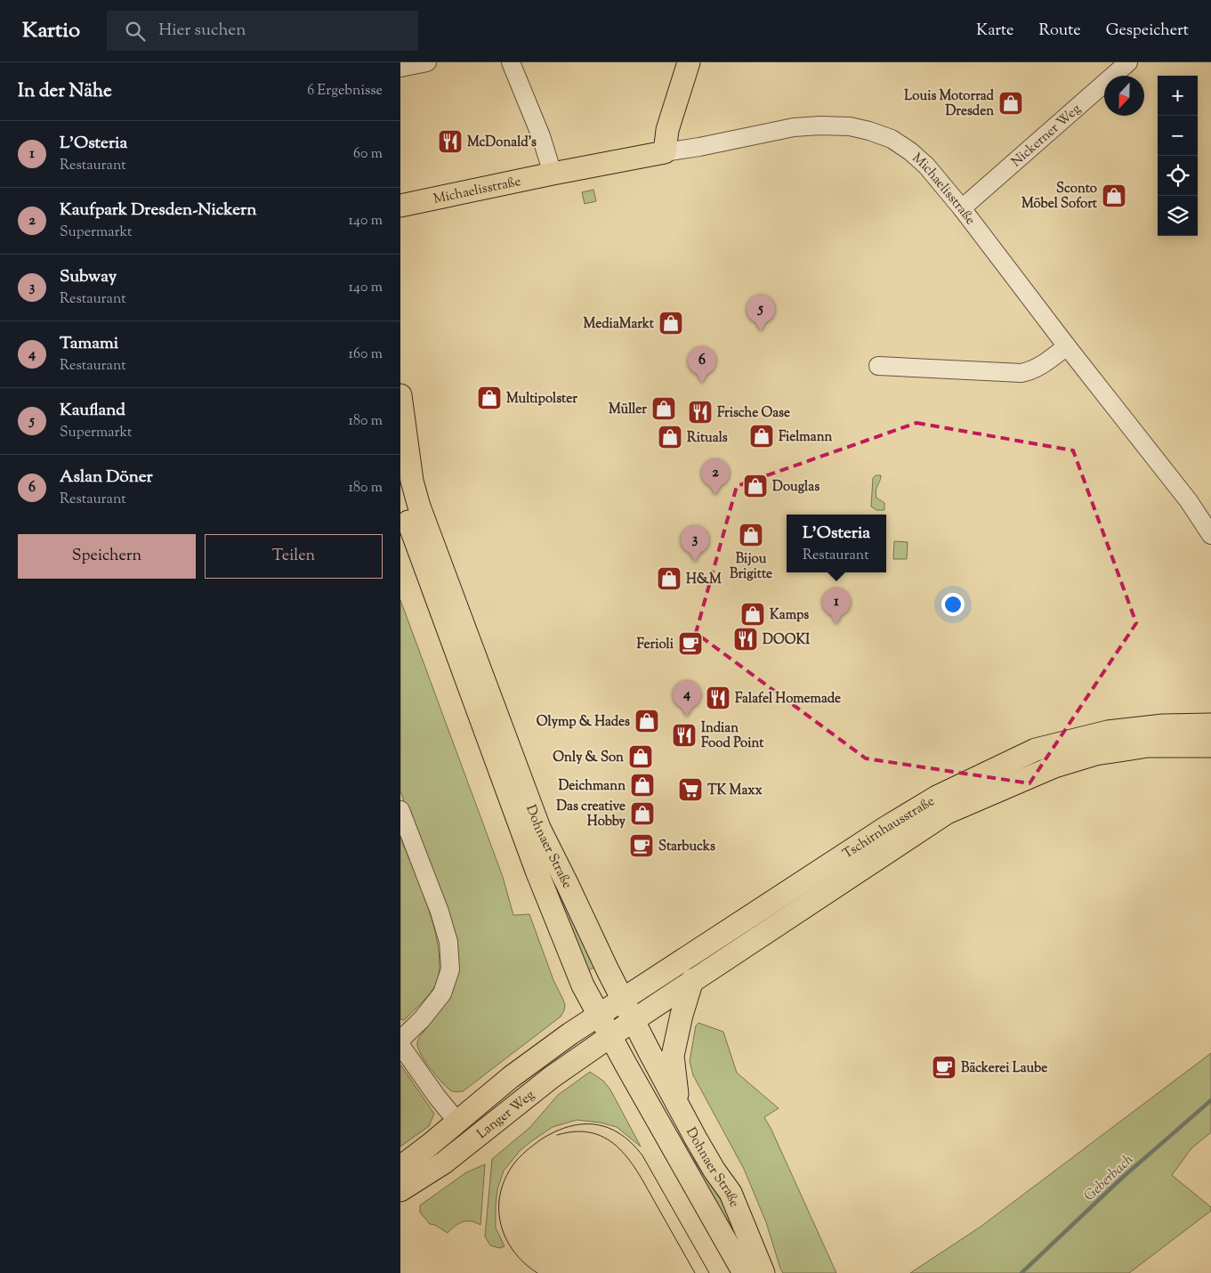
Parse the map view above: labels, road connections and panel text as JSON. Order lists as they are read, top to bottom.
{
  "streets": {
    "main road": [
      "Michaelisstraße",
      "Tschirnhausstraße",
      "Dohnaer Straße",
      "Langer Weg"
    ],
    "street": ["Nickerner Weg"]
  },
  "crossings": [
    ["Nickerner Weg", "Michaelisstraße"],
    ["Tschirnhausstraße", "Dohnaer Straße"],
    ["Tschirnhausstraße", "Langer Weg"],
    ["Dohnaer Straße", "Langer Weg"]
  ],
  "water": ["Geberbach"],
  "places": {
    "shop": [
      "Louis Motorrad Dresden",
      "Sconto Möbel Sofort",
      "MediaMarkt",
      "Multipolster",
      "Müller",
      "Fielmann",
      "Rituals",
      "Douglas",
      "Bijou Brigitte",
      "H&M",
      "Kamps",
      "Olymp & Hades",
      "Only & Son",
      "Deichmann",
      "Das creative Hobby"
    ],
    "restaurant": [
      "McDonald's",
      "Frische Oase",
      "DOOKI",
      "Falafel Homemade",
      "Indian Food Point"
    ],
    "cafe": ["Ferioli", "Starbucks", "Bäckerei Laube"],
    "supermarket": ["TK Maxx"]
  },
  "north": "bottom",
  "page": {
    "header": "Kartio",
    "search": "Hier suchen",
    "nav": ["Karte", "Route", "Gespeichert"],
    "heading": ["In der Nähe", "6 Ergebnisse"],
    "map_buttons": ["+", "−"],
    "list": [
      {
        "mark": "1",
        "name": "L'Osteria",
        "note": "Restaurant",
        "value": "60 m"
      },
      {
        "mark": "2",
        "name": "Kaufpark Dresden-Nickern",
        "note": "Supermarkt",
        "value": "140 m"
      },
      {
        "mark": "3",
        "name": "Subway",
        "note": "Restaurant",
        "value": "140 m"
      },
      {
        "mark": "4",
        "name": "Tamami",
        "note": "Restaurant",
        "value": "160 m"
      },
      {
        "mark": "5",
        "name": "Kaufland",
        "note": "Supermarkt",
        "value": "180 m"
      },
      {
        "mark": "6",
        "name": "Aslan Döner",
        "note": "Restaurant",
        "value": "180 m"
      }
    ],
    "pins": [
      "5",
      "6",
      "2",
      "3",
      "1",
      "4"
    ],
    "popup": ["L'Osteria", "Restaurant"],
    "buttons": ["Speichern", "Teilen"]
  }
}
